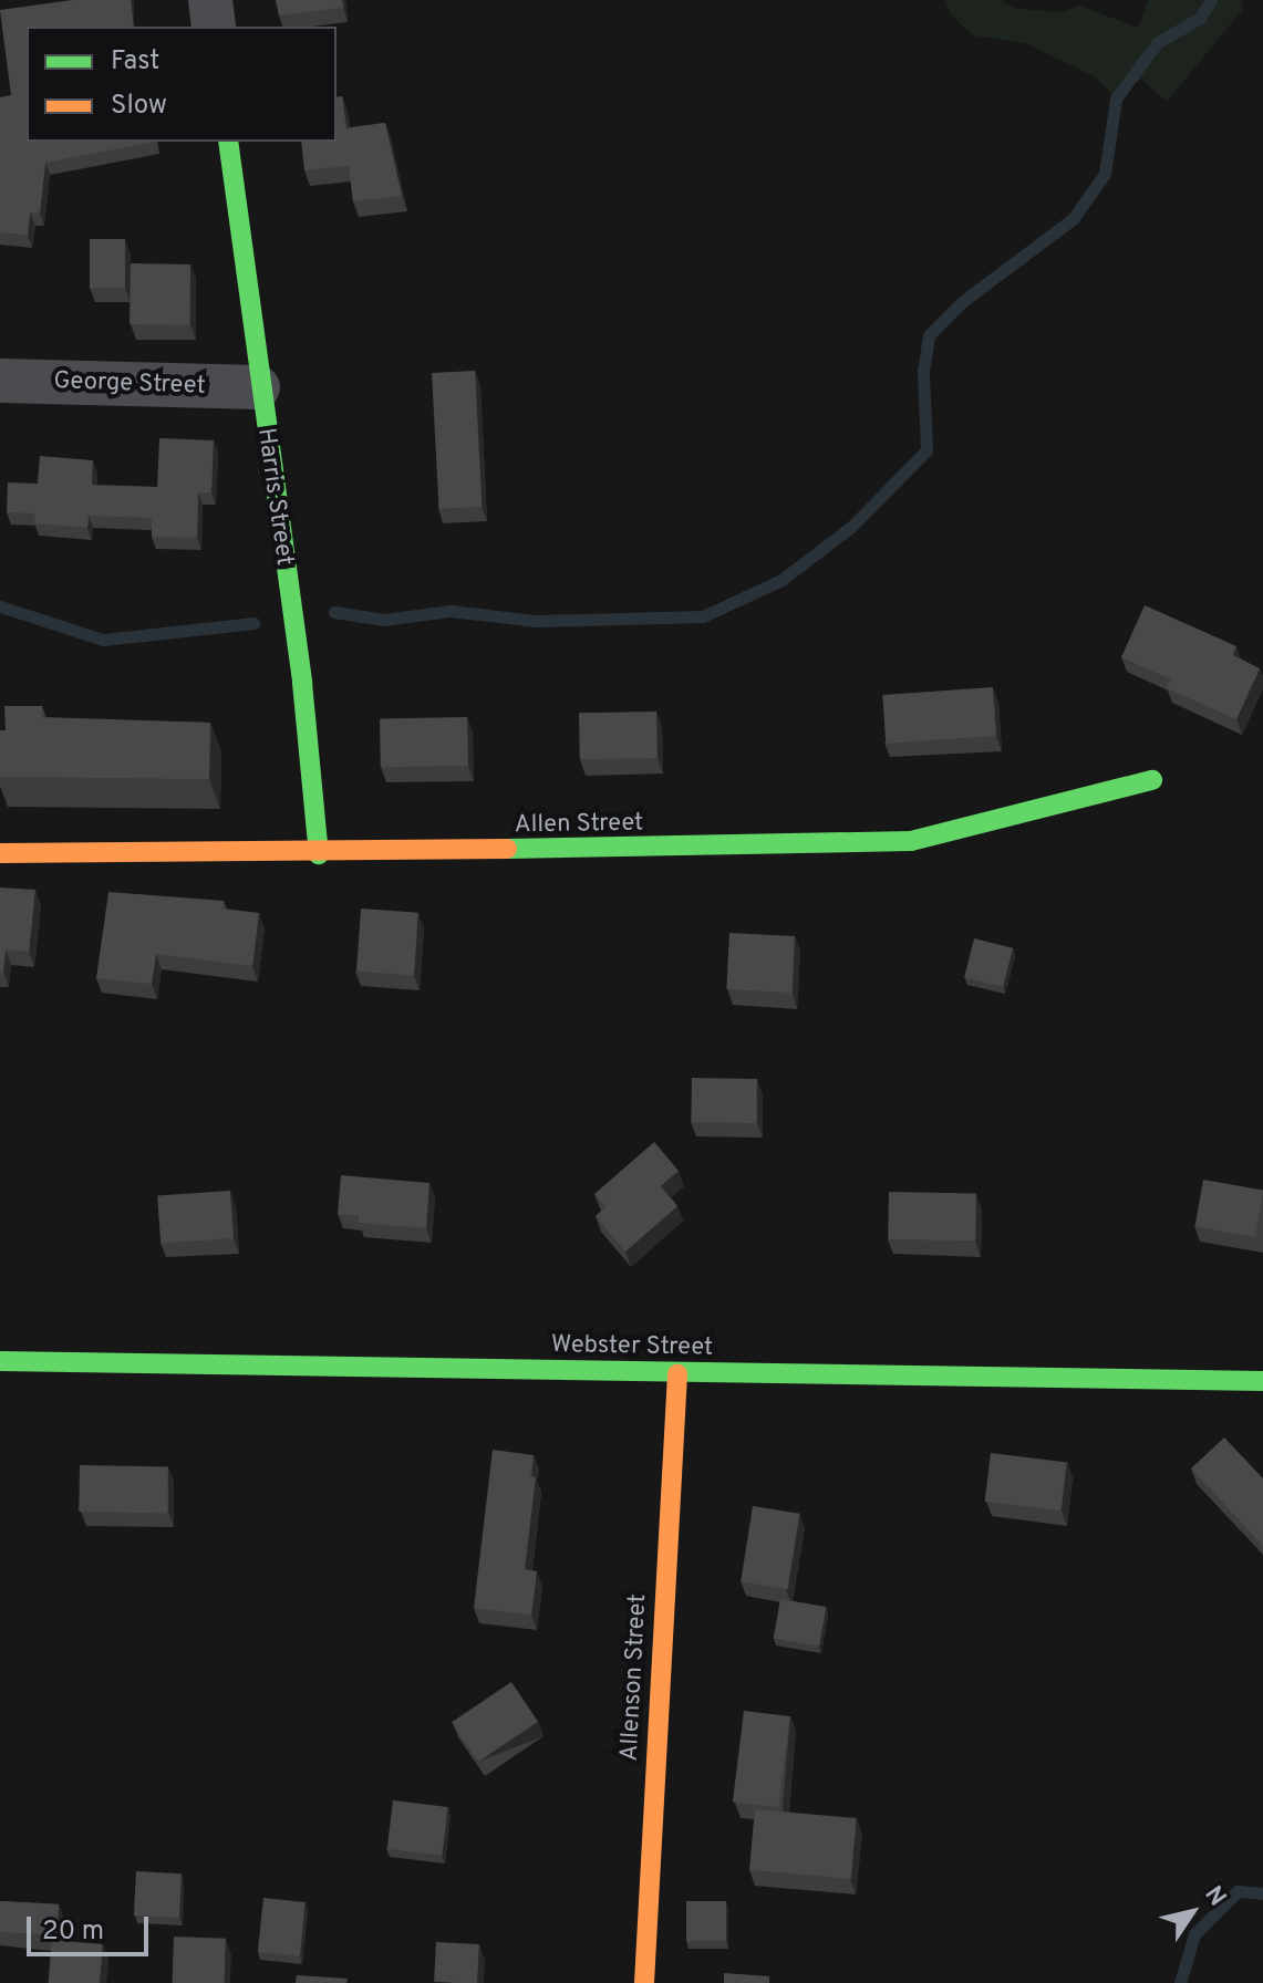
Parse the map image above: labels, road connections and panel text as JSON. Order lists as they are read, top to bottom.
{
  "streets": {
    "street": [
      "George Street",
      "Harris Street",
      "Allen Street",
      "Webster Street",
      "Allenson Street"
    ]
  },
  "crossings": [
    ["George Street", "Harris Street"],
    ["Harris Street", "Allen Street"],
    ["Webster Street", "Allenson Street"]
  ],
  "legend": ["Fast", "Slow"],
  "scale_bar": "20 m",
  "north": "top right"
}
